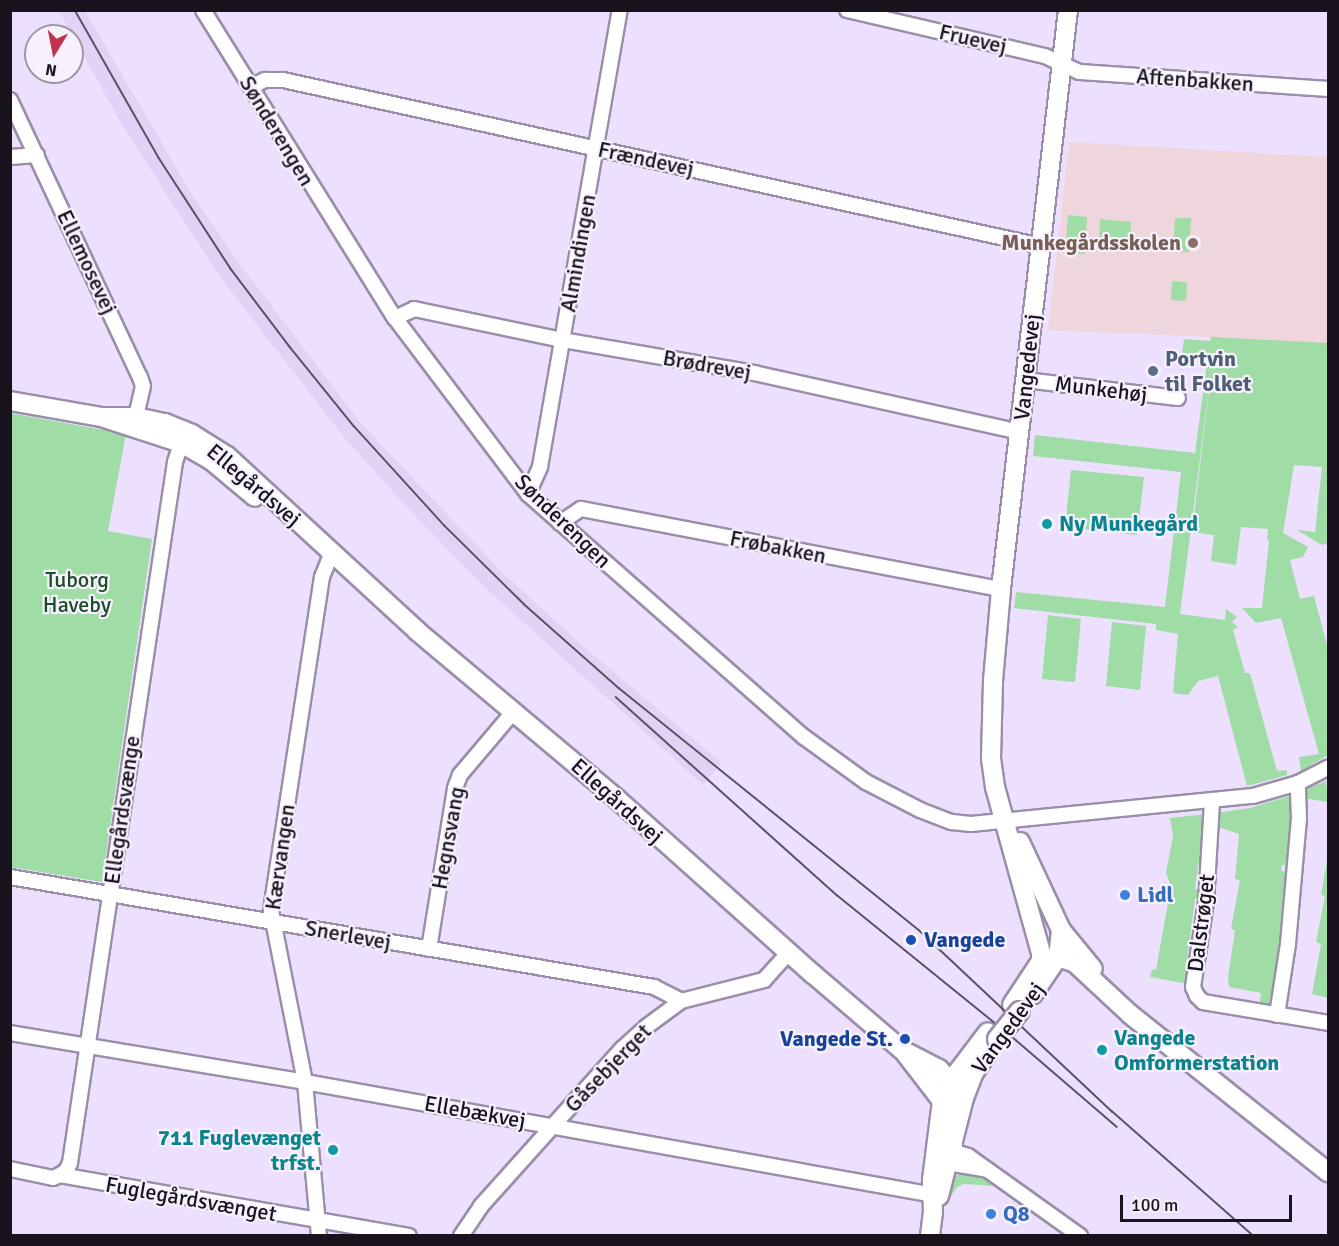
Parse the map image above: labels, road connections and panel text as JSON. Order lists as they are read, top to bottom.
{
  "streets": {
    "street": [
      "Fruevej",
      "Aftenbakken",
      "Sønderengen",
      "Frændevej",
      "Almindingen",
      "Ellemosevej",
      "Brødrevej",
      "Vangedevej",
      "Munkehøj",
      "Ellegårdsvej",
      "Frøbakken",
      "Ellegårdsvænge",
      "Hegnsvang",
      "Kærvangen",
      "Dalstrøget",
      "Snerlevej",
      "Gåsebjerget",
      "Ellebækvej",
      "Fuglegårdsvænget"
    ]
  },
  "crossings": [
    ["Fruevej", "Aftenbakken"],
    ["Fruevej", "Vangedevej"],
    ["Aftenbakken", "Vangedevej"],
    ["Sønderengen", "Frændevej"],
    ["Sønderengen", "Almindingen"],
    ["Sønderengen", "Brødrevej"],
    ["Sønderengen", "Vangedevej"],
    ["Sønderengen", "Frøbakken"],
    ["Frændevej", "Almindingen"],
    ["Frændevej", "Vangedevej"],
    ["Almindingen", "Brødrevej"],
    ["Ellemosevej", "Ellegårdsvej"],
    ["Brødrevej", "Vangedevej"],
    ["Vangedevej", "Munkehøj"],
    ["Vangedevej", "Frøbakken"],
    ["Vangedevej", "Ellebækvej"],
    ["Ellegårdsvej", "Ellegårdsvænge"],
    ["Ellegårdsvej", "Hegnsvang"],
    ["Ellegårdsvej", "Kærvangen"],
    ["Ellegårdsvej", "Gåsebjerget"],
    ["Ellegårdsvænge", "Snerlevej"],
    ["Ellegårdsvænge", "Ellebækvej"],
    ["Ellegårdsvænge", "Fuglegårdsvænget"],
    ["Hegnsvang", "Snerlevej"],
    ["Kærvangen", "Snerlevej"],
    ["Kærvangen", "Ellebækvej"],
    ["Kærvangen", "Fuglegårdsvænget"],
    ["Snerlevej", "Gåsebjerget"],
    ["Gåsebjerget", "Ellebækvej"]
  ],
  "parks": ["Tuborg Haveby"],
  "places": [
    "Munkegårdsskolen",
    "Portvin til Folket",
    "Ny Munkegård",
    "Lidl",
    "Vangede",
    "Vangede St.",
    "Vangede Omformerstation",
    "711 Fuglevænget trfst.",
    "Q8"
  ],
  "scale_bar": "100 m",
  "north": "bottom"
}
